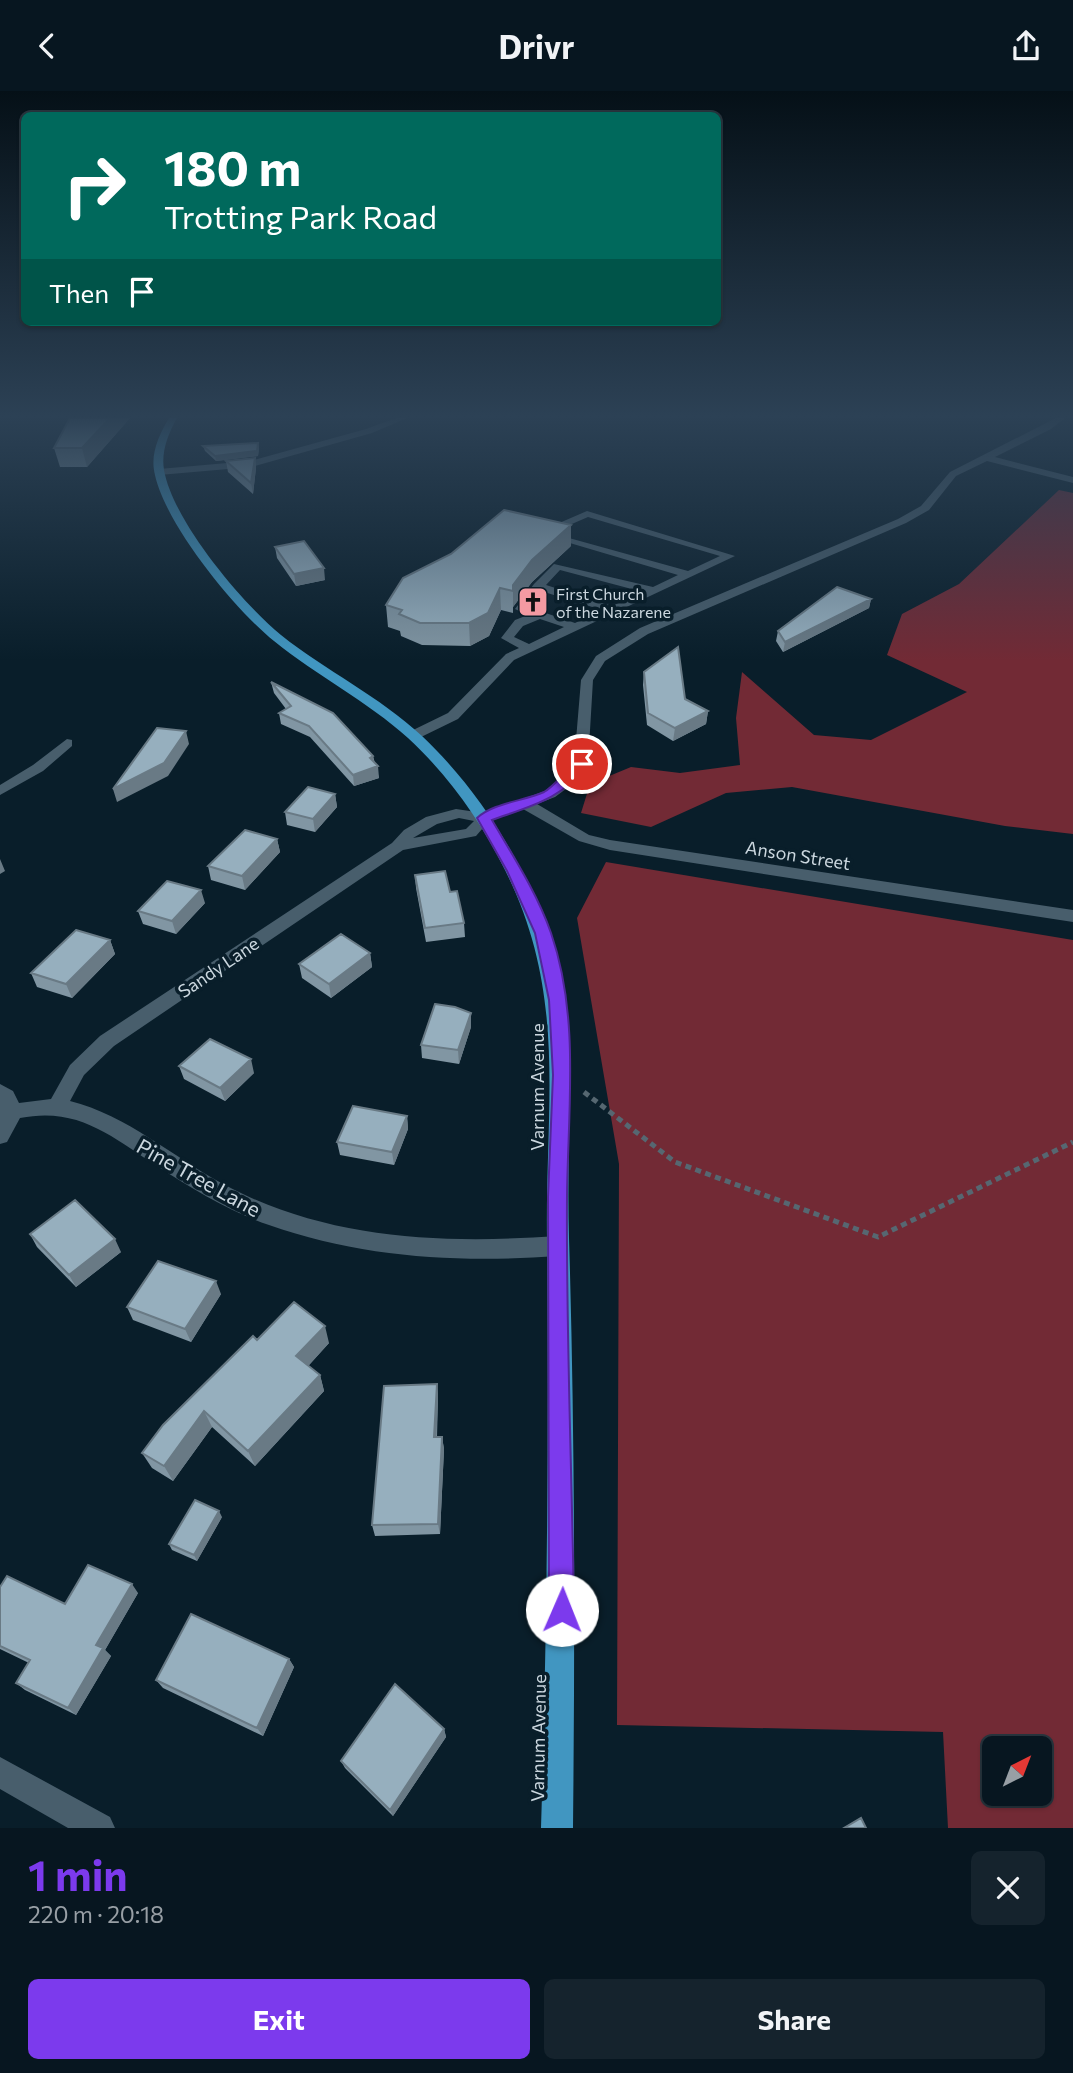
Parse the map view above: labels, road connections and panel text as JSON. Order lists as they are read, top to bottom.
{
  "streets": {
    "main road": ["Varnum Avenue"],
    "street": ["Anson Street", "Sandy Lane", "Pine Tree Lane"]
  },
  "crossings": [
    ["Anson Street", "Sandy Lane"],
    ["Sandy Lane", "Varnum Avenue"],
    ["Sandy Lane", "Pine Tree Lane"],
    ["Varnum Avenue", "Pine Tree Lane"]
  ],
  "places": {
    "church": ["First Church of the Nazarene"]
  },
  "north": "top right",
  "page": {
    "header": "Drivr",
    "turn": ["180 m", "Trotting Park Road"],
    "then": "Then",
    "heading": ["1 min", "220 m · 20:18"],
    "buttons": ["Exit", "Share"]
  }
}
